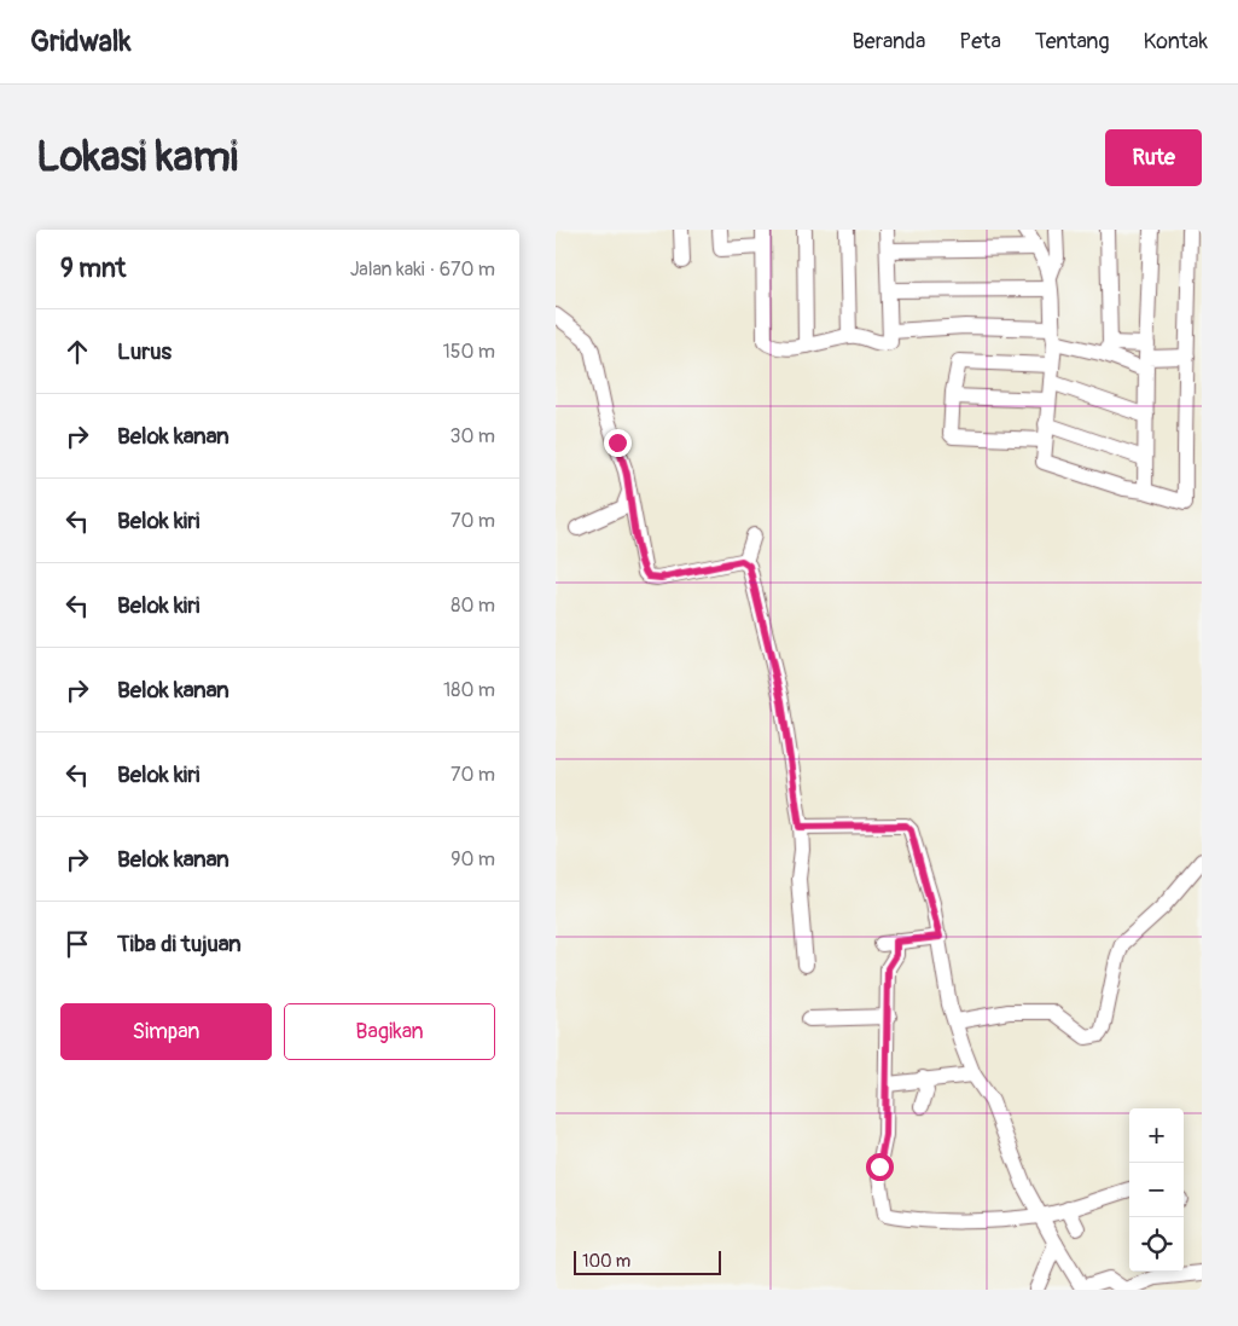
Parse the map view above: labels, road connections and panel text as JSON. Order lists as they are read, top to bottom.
{
  "scale_bar": "100 m",
  "page": {
    "header": "Gridwalk",
    "nav": [
      "Beranda",
      "Peta",
      "Tentang",
      "Kontak"
    ],
    "buttons": [
      "Rute",
      ["Simpan", "Bagikan"]
    ],
    "title": "Lokasi kami",
    "heading": ["9 mnt", "Jalan kaki · 670 m"],
    "list": [
      ["Lurus", "150 m"],
      ["Belok kanan", "30 m"],
      ["Belok kiri", "70 m"],
      ["Belok kiri", "80 m"],
      ["Belok kanan", "180 m"],
      ["Belok kiri", "70 m"],
      ["Belok kanan", "90 m"],
      "Tiba di tujuan"
    ],
    "map_buttons": ["+", "−"],
    "scale": "100 m"
  }
}
